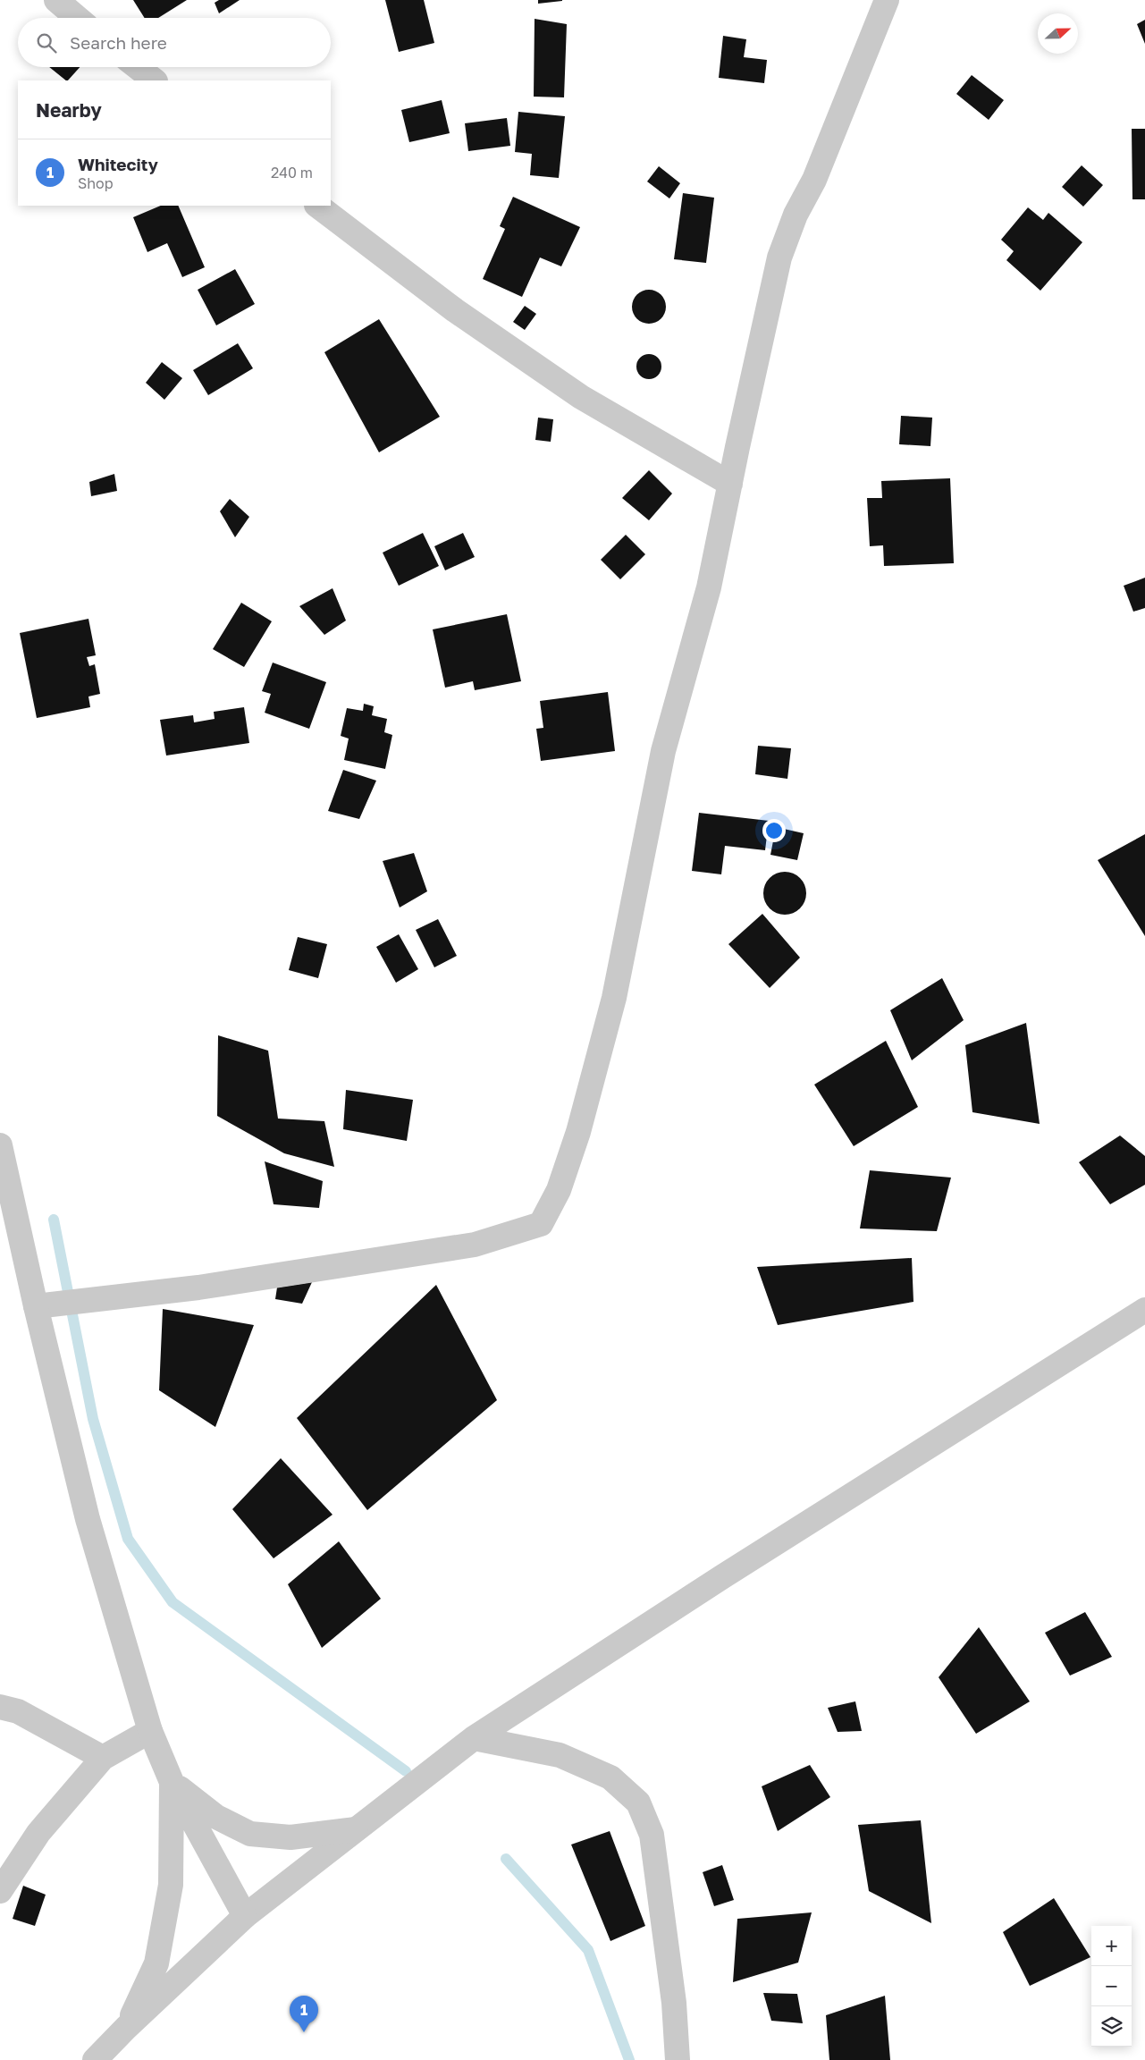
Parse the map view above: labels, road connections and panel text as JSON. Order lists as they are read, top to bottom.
{
  "north": "right",
  "page": {
    "search": "Search here",
    "heading": "Nearby",
    "list": [
      {
        "mark": "1",
        "name": "Whitecity",
        "note": "Shop",
        "value": "240 m"
      }
    ],
    "map_buttons": ["+", "−"],
    "pins": "1"
  }
}
